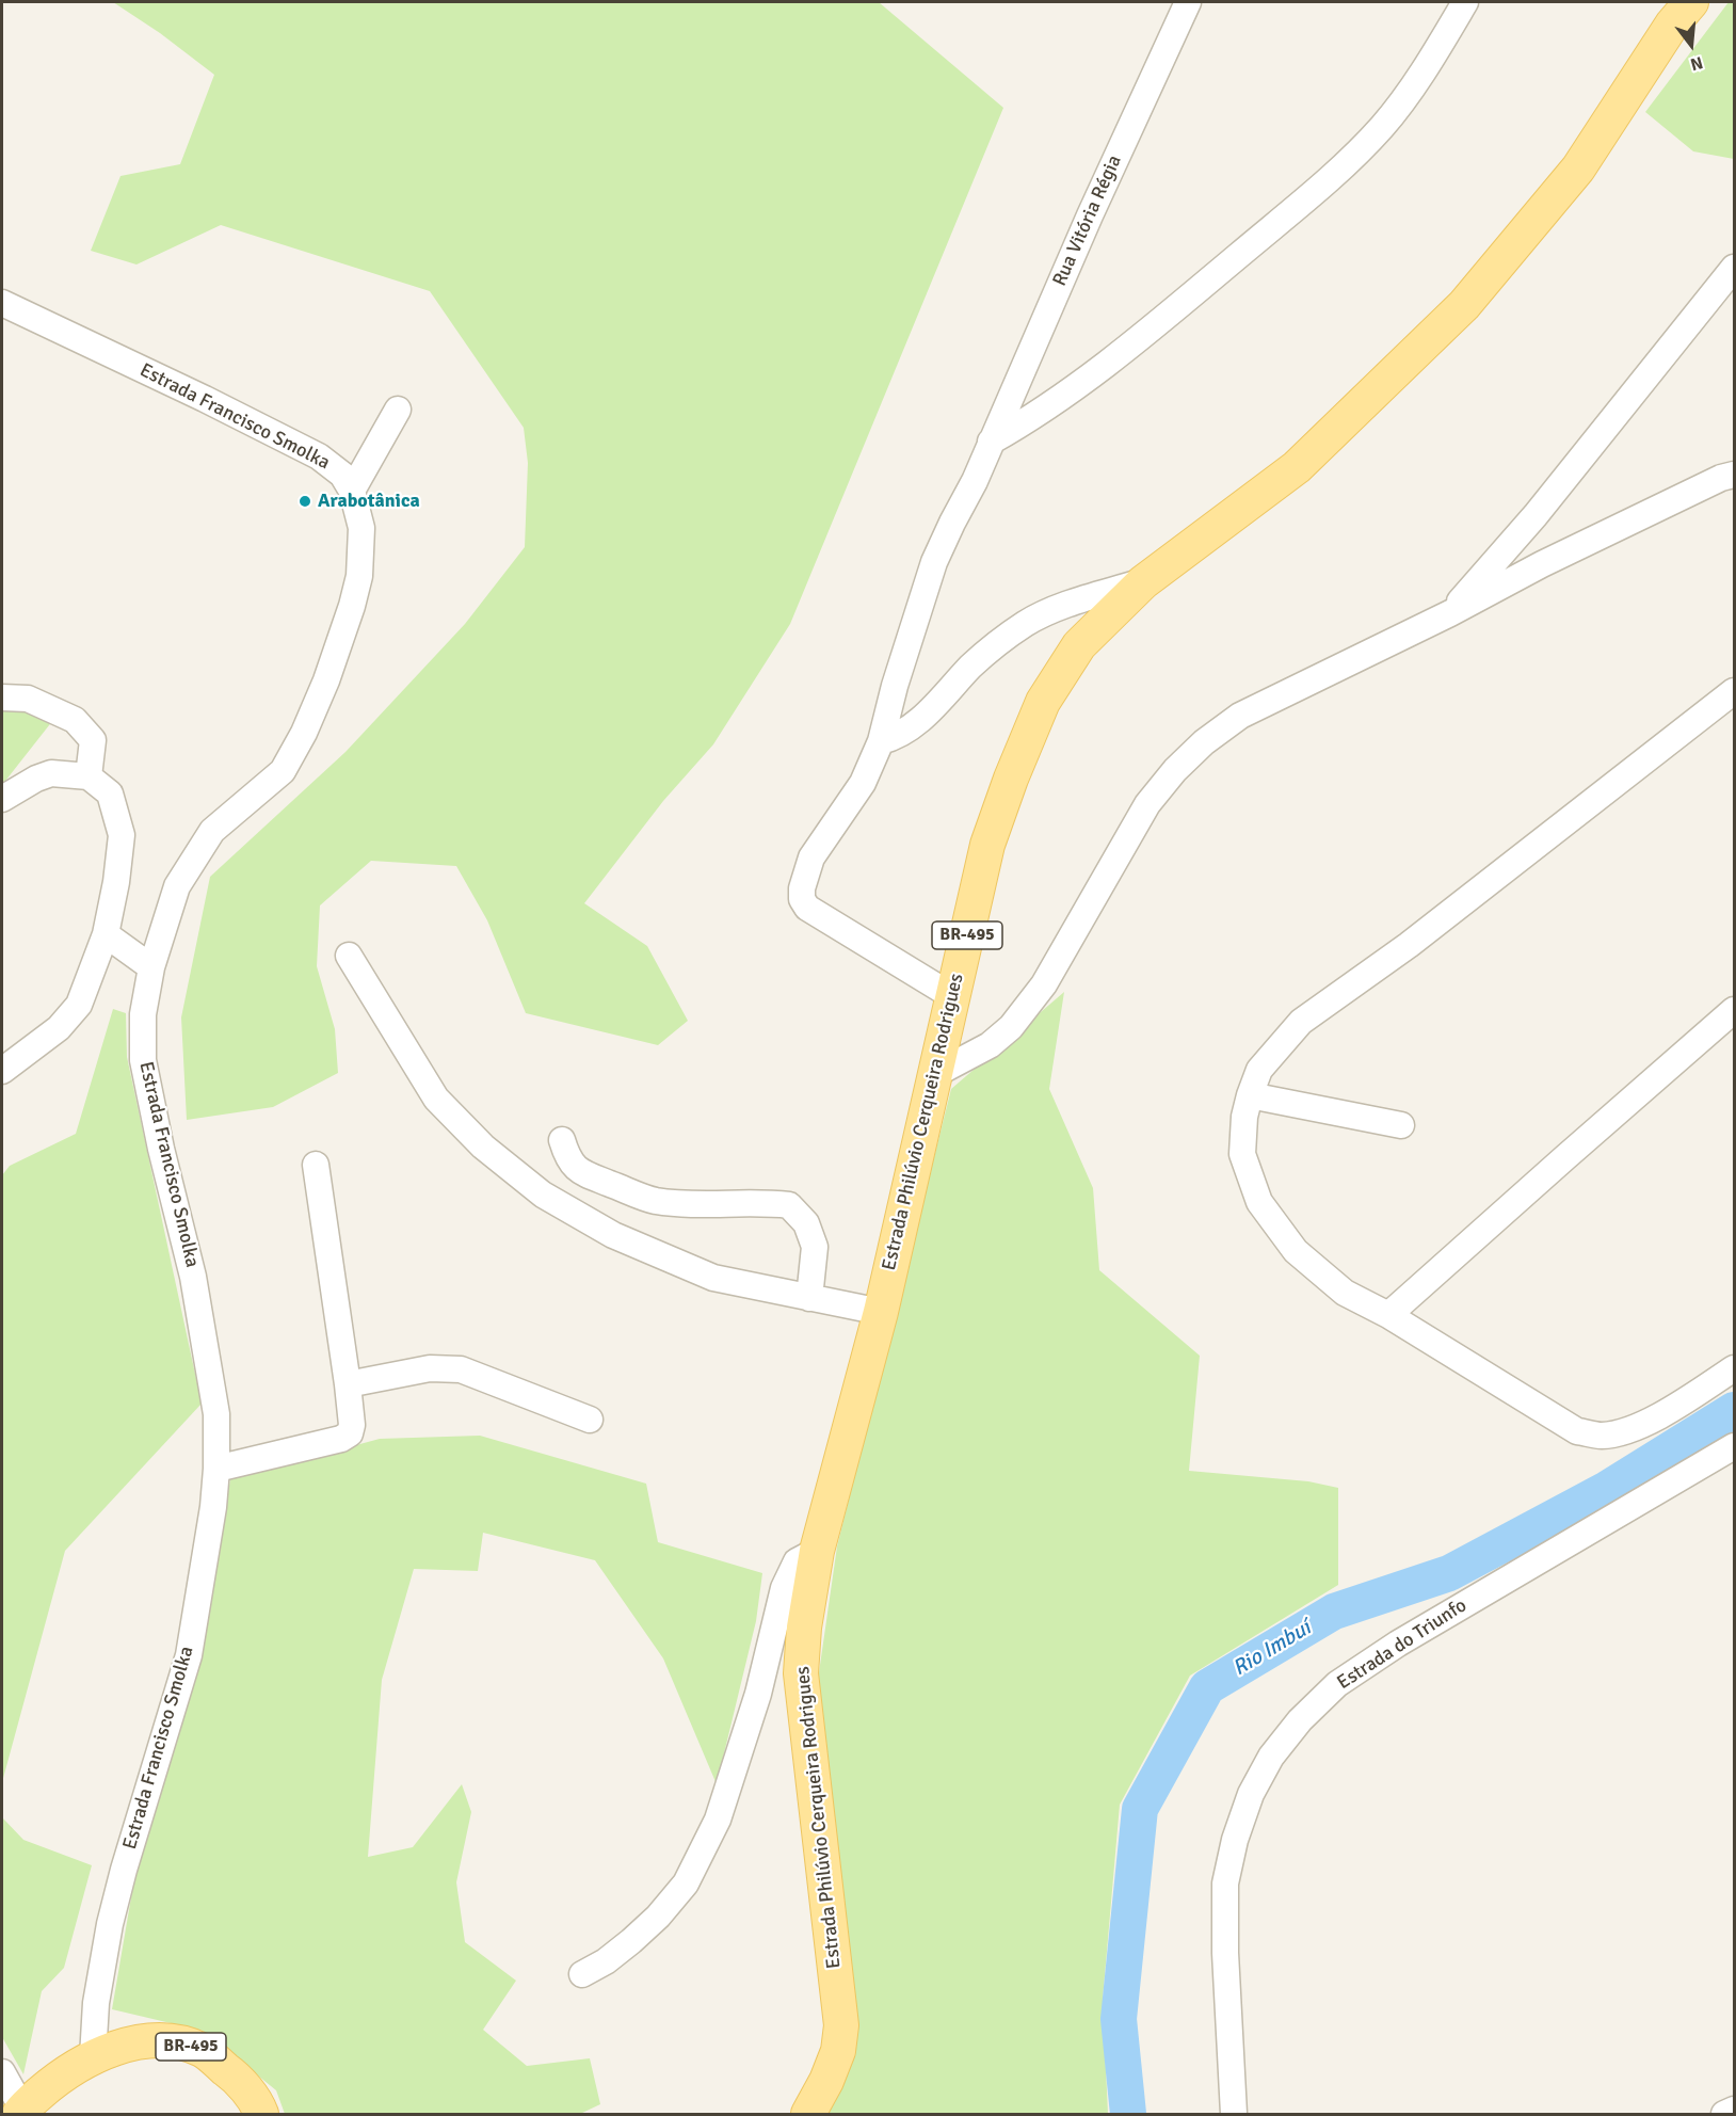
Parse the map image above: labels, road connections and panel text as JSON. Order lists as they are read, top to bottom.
{
  "streets": {
    "main road": ["BR-495", "Estrada Philúvio Cerqueira Rodrigues"],
    "street": ["Rua Vitória Régia", "Estrada Francisco Smolka", "Estrada do Triunfo"]
  },
  "crossings": [
    ["Rua Vitória Régia", "Estrada Philúvio Cerqueira Rodrigues"],
    ["Estrada Francisco Smolka", "BR-495"]
  ],
  "water": ["Rio Imbuí"],
  "places": ["Arabotânica"],
  "north": "bottom"
}
